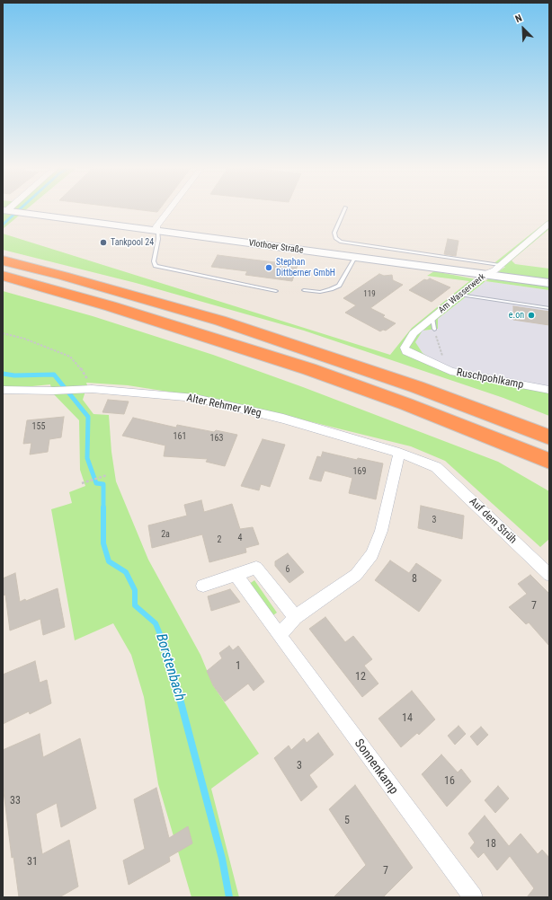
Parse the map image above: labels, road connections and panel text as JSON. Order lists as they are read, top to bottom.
{
  "streets": {
    "main road": ["Vlothoer Straße"],
    "street": [
      "Am Wasserwerk",
      "Ruschpohlkamp",
      "Alter Rehmer Weg",
      "Auf dem Strüh",
      "Sonnenkamp"
    ]
  },
  "crossings": [
    ["Vlothoer Straße", "Am Wasserwerk"],
    ["Am Wasserwerk", "Ruschpohlkamp"],
    ["Alter Rehmer Weg", "Auf dem Strüh"]
  ],
  "water": ["Borstenbach"],
  "places": ["Tankpool 24", "Stephan Dittberner GmbH", "e.on"],
  "house_numbers": [
    "119",
    "155",
    "161",
    "163",
    "169",
    "3",
    "2a",
    "4",
    "2",
    "6",
    "8",
    "7",
    "1",
    "12",
    "14",
    "3",
    "16",
    "33",
    "5",
    "18",
    "31",
    "7"
  ],
  "north": "top left"
}
